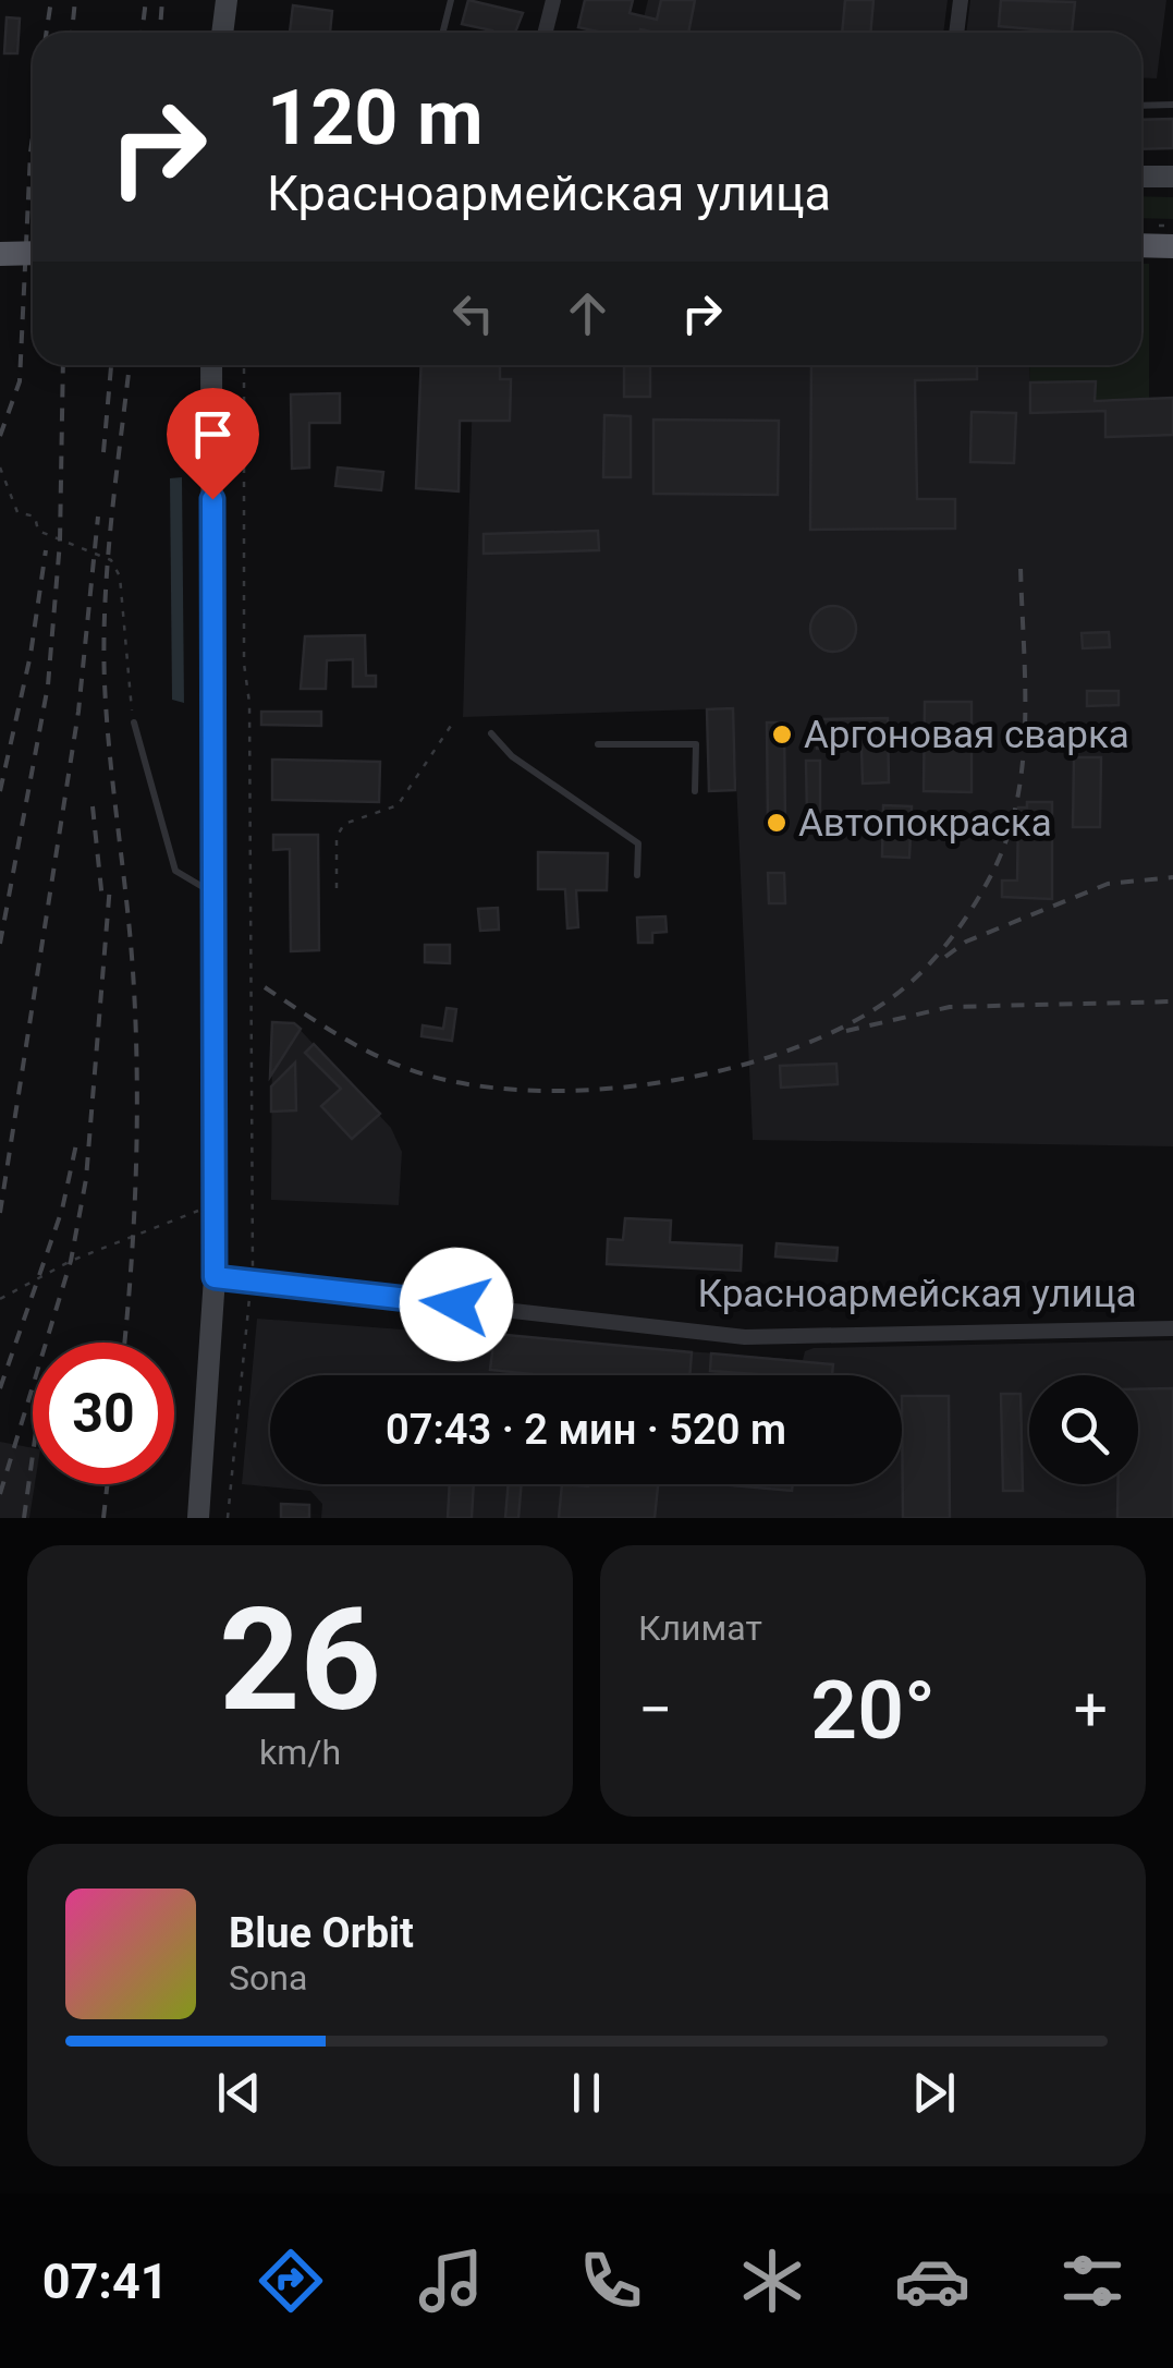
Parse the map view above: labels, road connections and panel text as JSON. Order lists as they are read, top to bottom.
{
  "streets": {
    "street": ["Красноармейская улица"]
  },
  "places": ["Аргоновая сварка", "Автопокраска"],
  "page": {
    "turn": ["120 m", "Красноармейская улица"],
    "limit": "30",
    "trip": "07:43 · 2 мин · 520 m",
    "tile": [
      ["26", "km/h"],
      "Климат"
    ],
    "heat": ["−", "20°", "+"],
    "song": ["Blue Orbit", "Sona"],
    "tabs": "07:41"
  }
}
